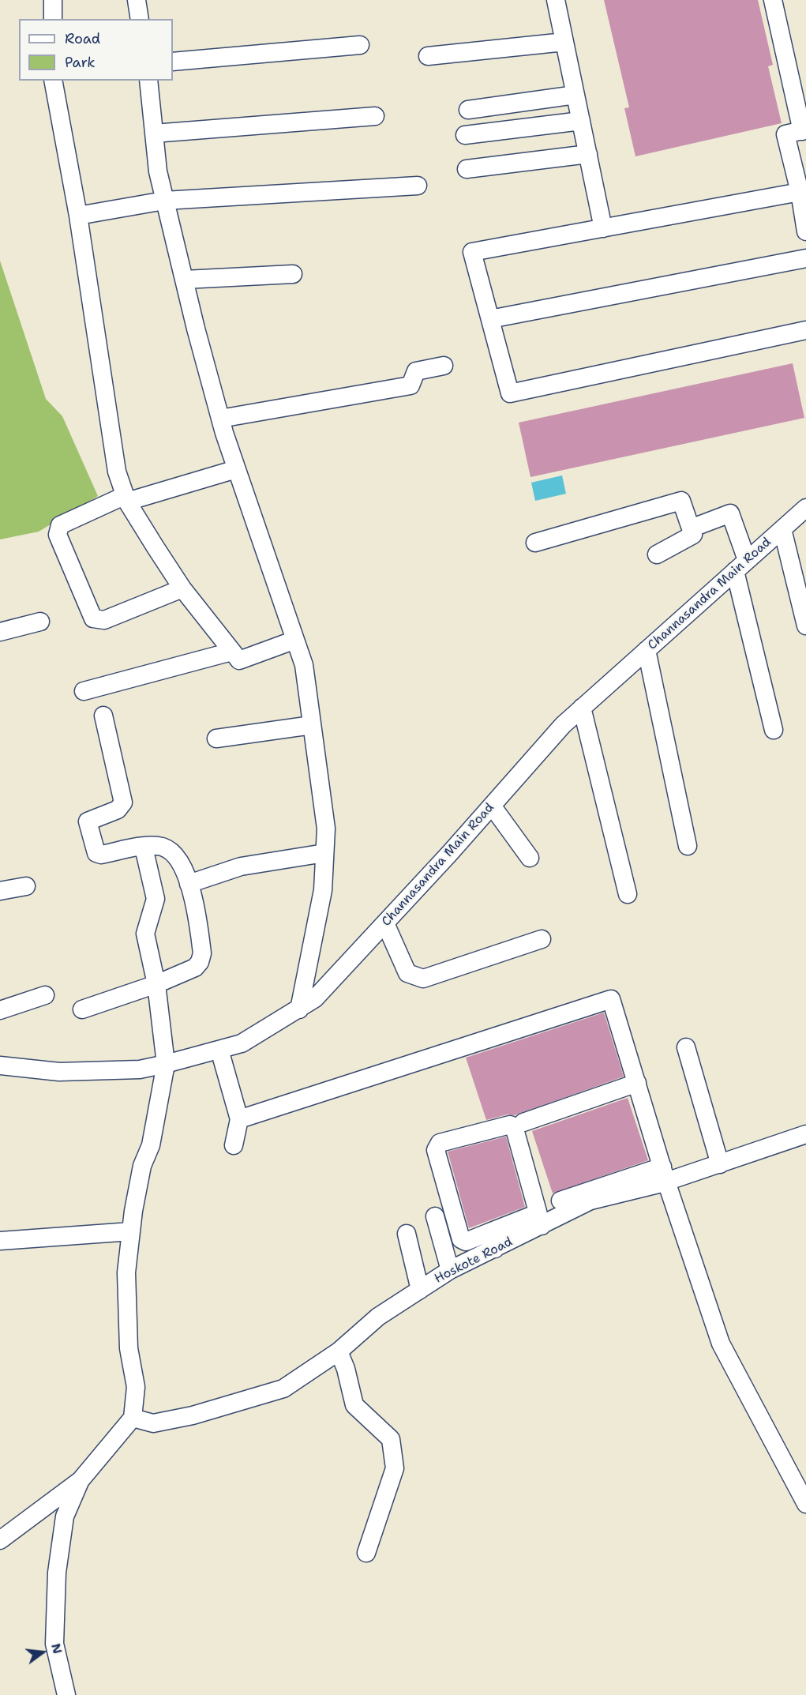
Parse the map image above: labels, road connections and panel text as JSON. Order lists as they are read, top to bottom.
{
  "streets": {
    "street": ["Channasandra Main Road", "Hoskote Road"]
  },
  "legend": ["Road", "Park"],
  "north": "right"
}
